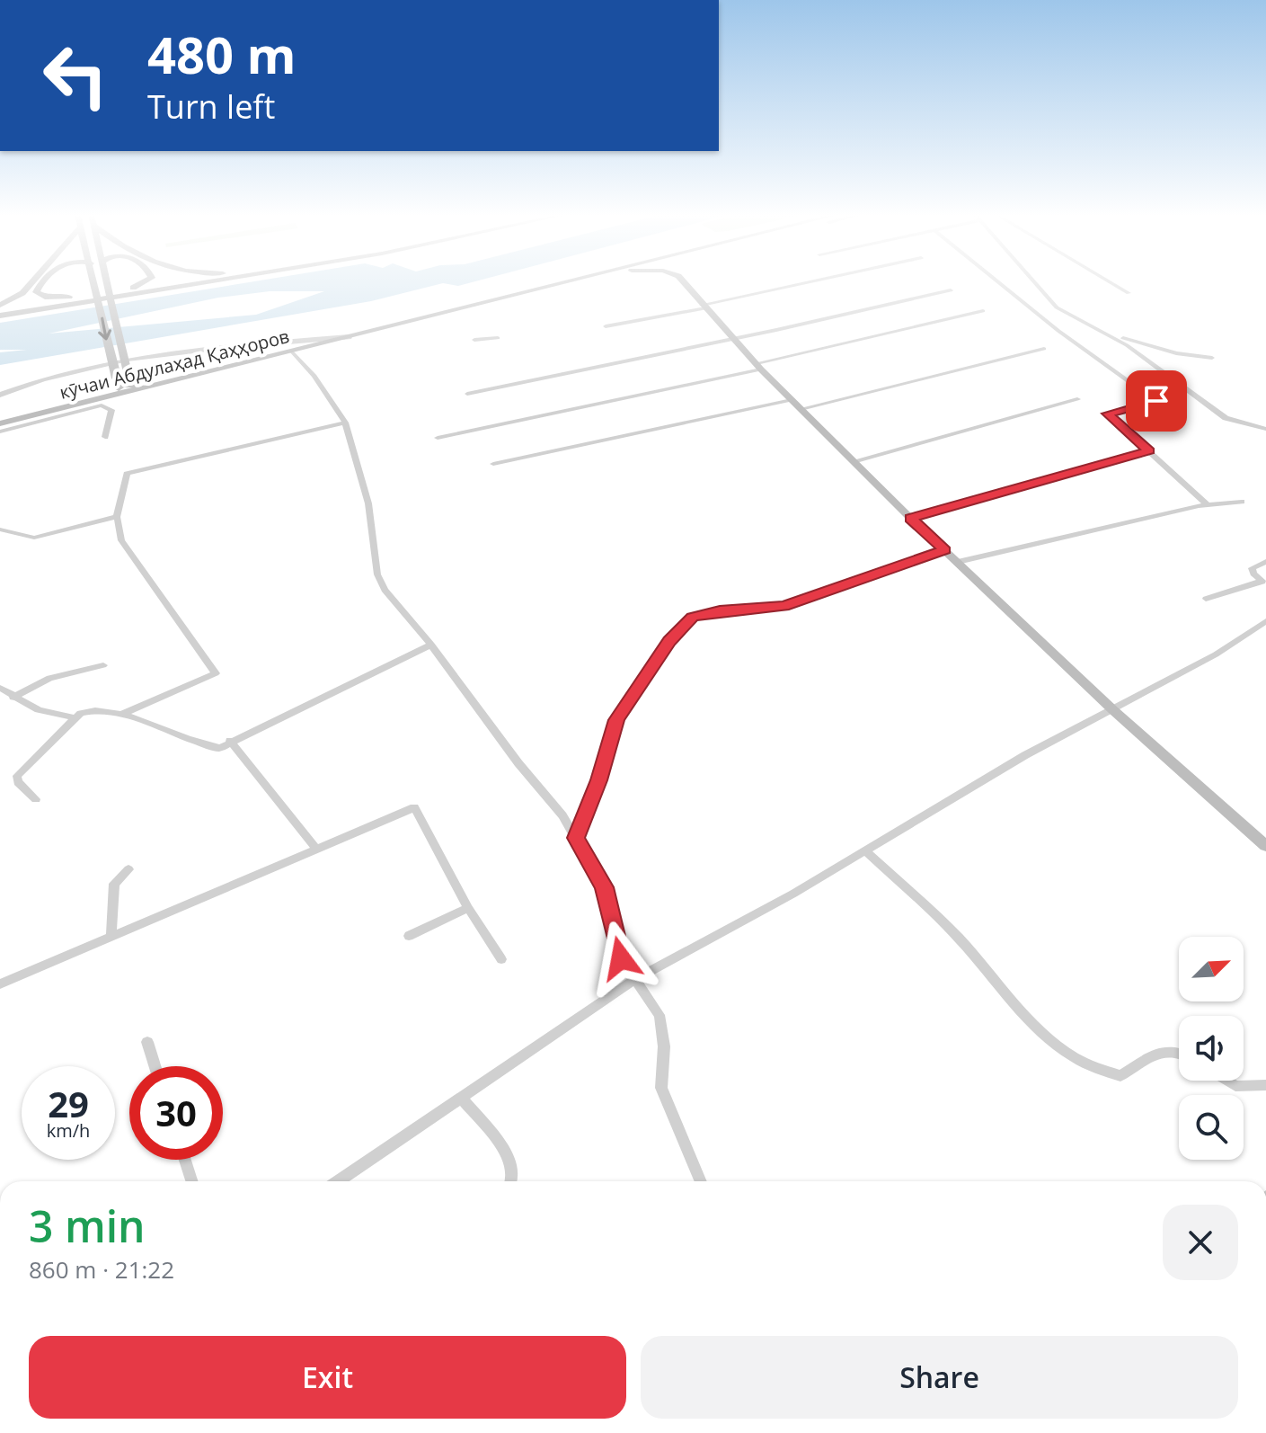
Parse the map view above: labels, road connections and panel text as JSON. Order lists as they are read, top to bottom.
{
  "streets": {
    "main road": ["кӯчаи Абдулаҳад Қаҳҳоров"]
  },
  "north": "top right",
  "page": {
    "turn": ["480 m", "Turn left"],
    "speed": "29 km/h",
    "limit": "30",
    "heading": ["3 min", "860 m · 21:22"],
    "buttons": ["Exit", "Share"]
  }
}
